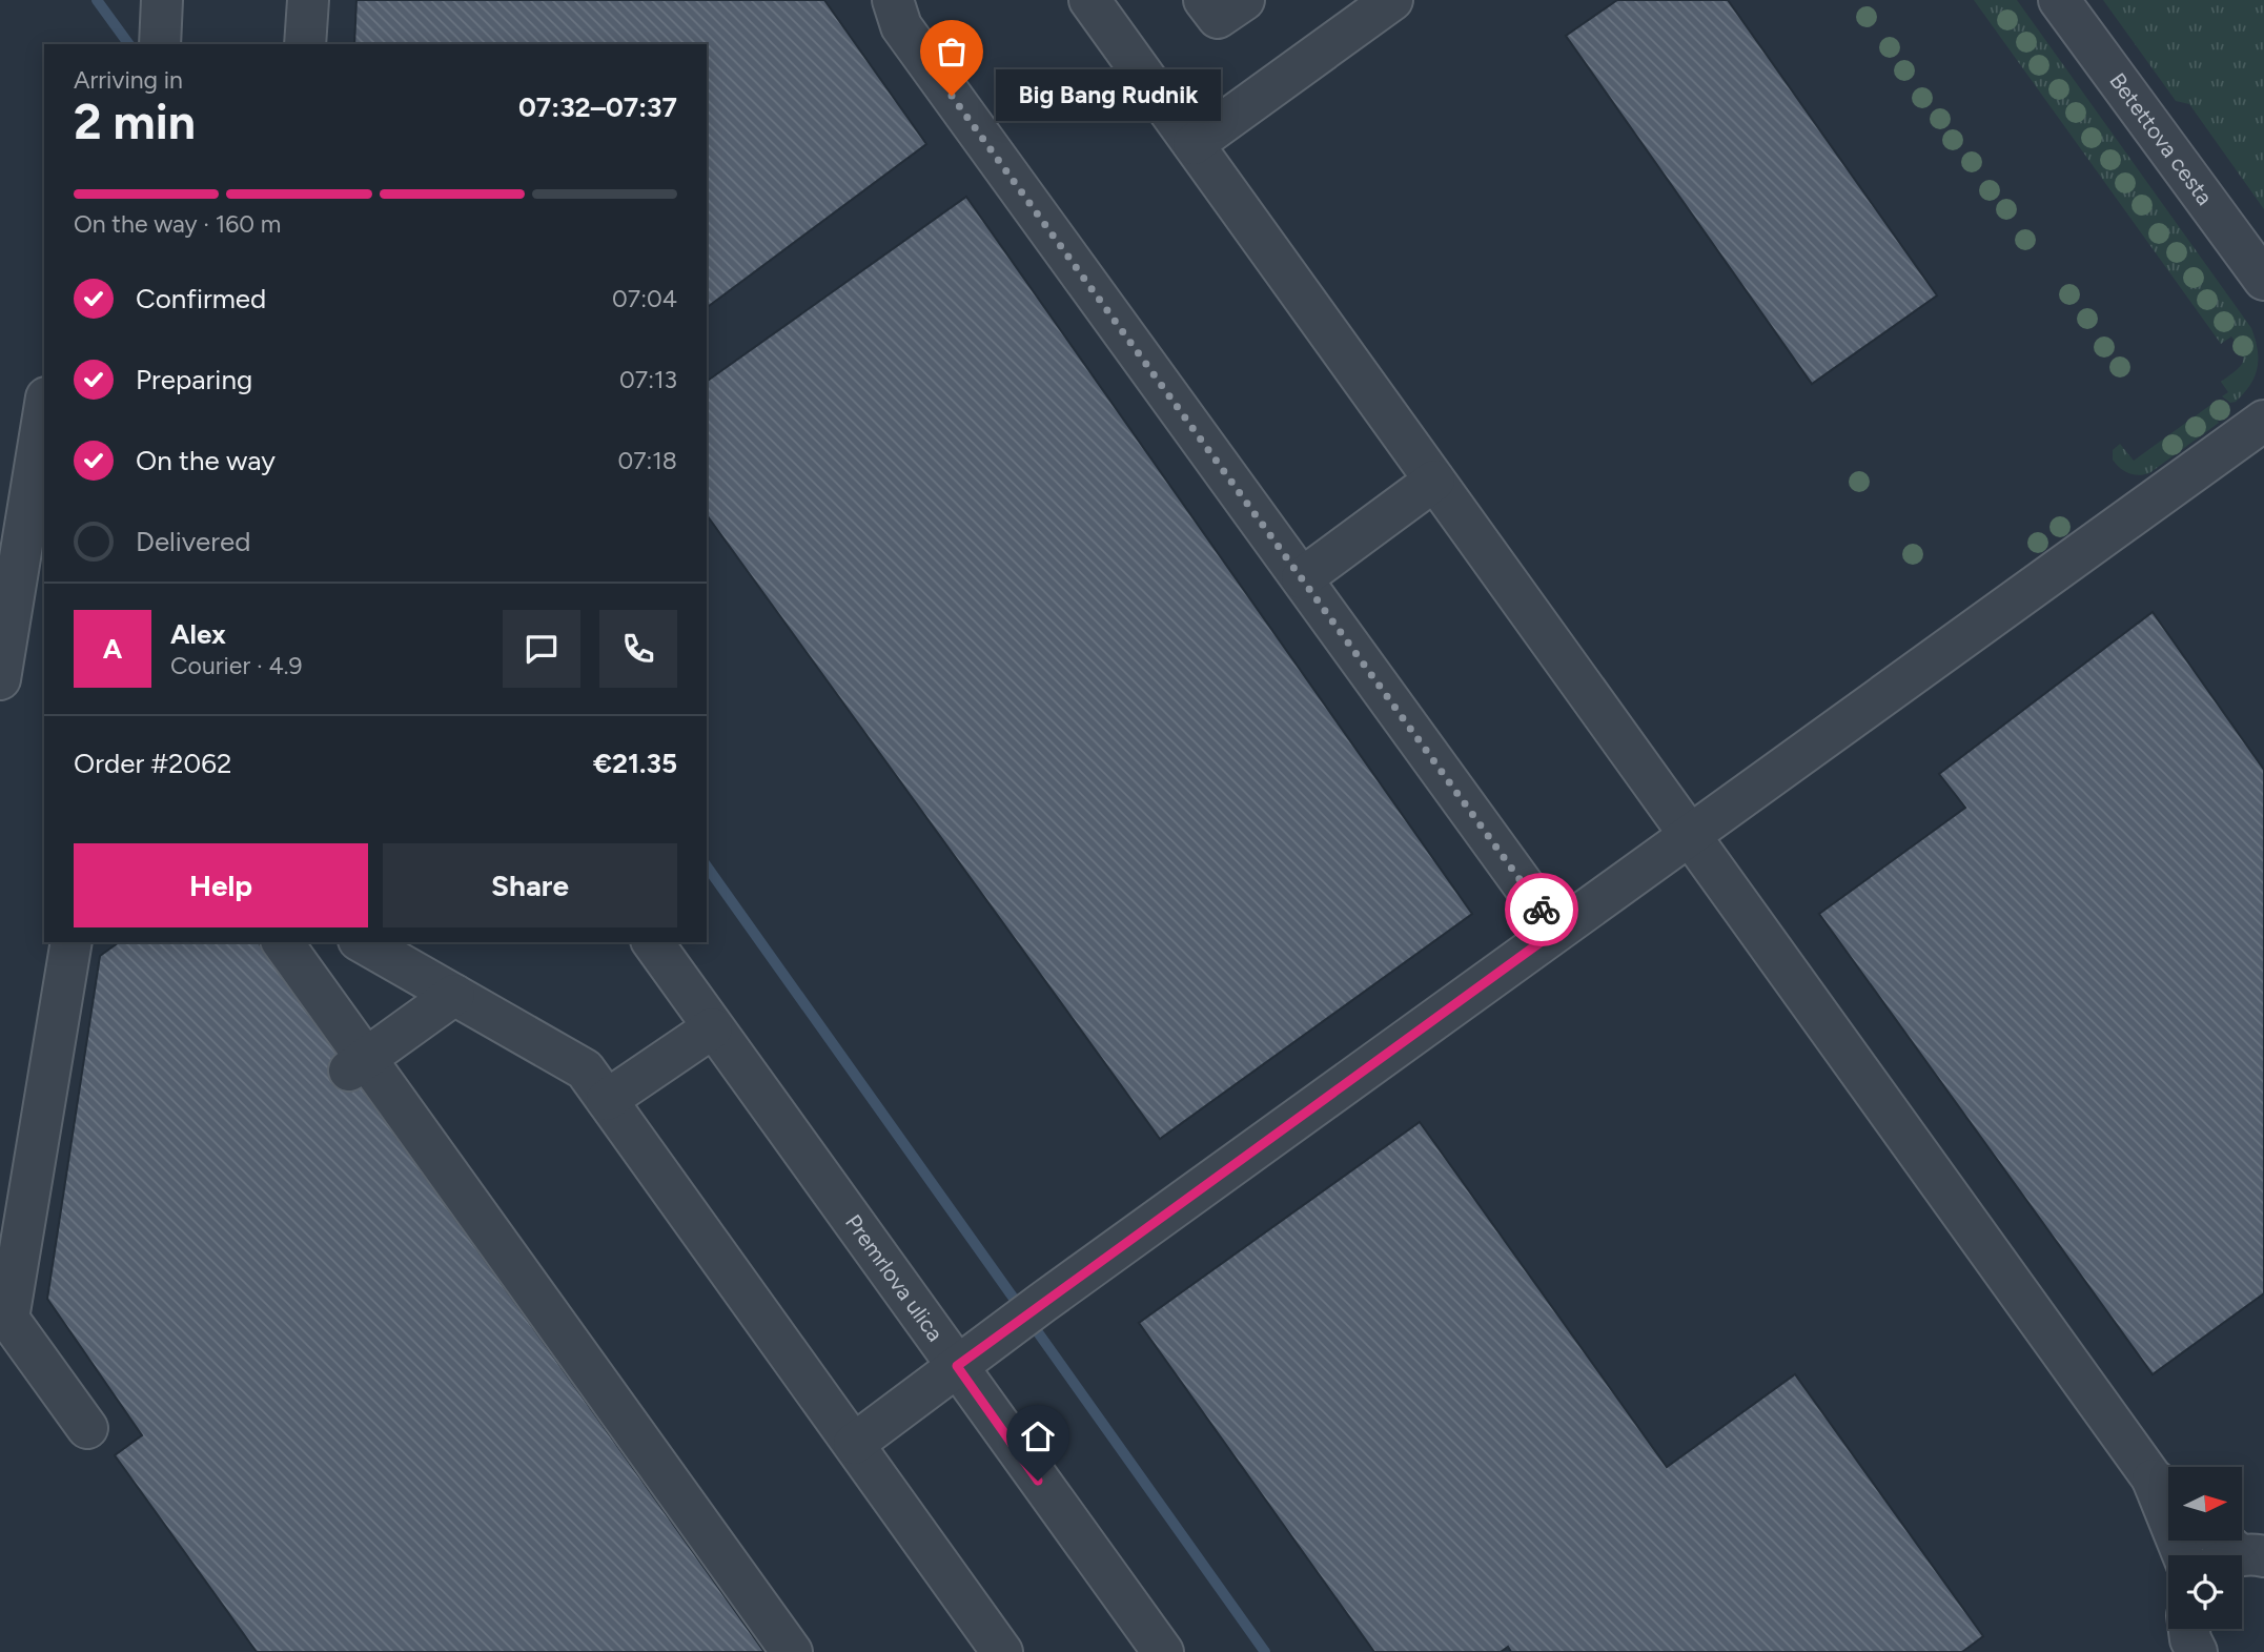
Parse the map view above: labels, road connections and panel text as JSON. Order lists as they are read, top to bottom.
{
  "streets": {
    "street": ["Betettova cesta", "Premrlova ulica"]
  },
  "places": ["Big Bang Rudnik"],
  "north": "right",
  "page": {
    "heading": ["2 min", "Arriving in", "07:32–07:37"],
    "panel": [
      "Alex",
      "Courier · 4.9",
      "Order #2062",
      "€21.35"
    ],
    "bubble": "Big Bang Rudnik",
    "bar": "On the way · 160 m",
    "list": [
      ["Confirmed", "07:04"],
      ["Preparing", "07:13"],
      ["On the way", "07:18"],
      "Delivered"
    ],
    "round": "A",
    "buttons": ["Help", "Share"]
  }
}
